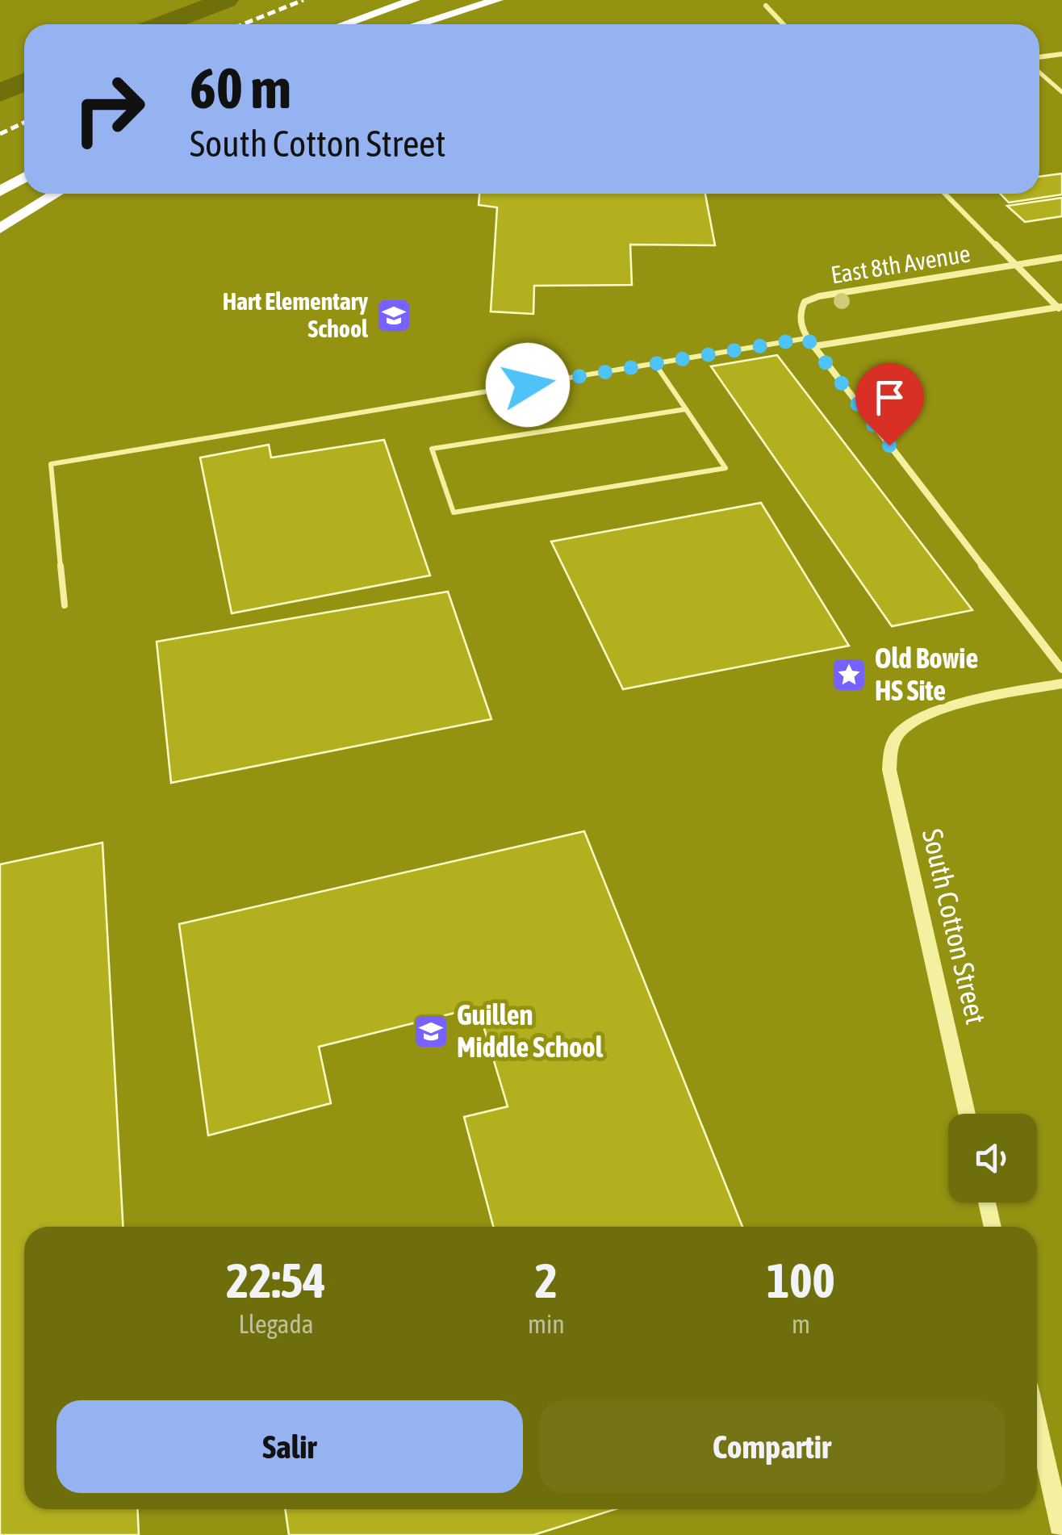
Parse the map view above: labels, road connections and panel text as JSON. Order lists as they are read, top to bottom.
{
  "streets": {
    "street": ["East 8th Avenue", "South Cotton Street"]
  },
  "places": {
    "school or university": ["Hart Elementary School", "Guillen Middle School"],
    "place": ["Old Bowie HS Site"]
  },
  "page": {
    "turn": ["60 m", "South Cotton Street"],
    "eta": [
      "22:54",
      "Llegada",
      "2",
      "min",
      "100",
      "m"
    ],
    "buttons": ["Salir", "Compartir"]
  }
}
